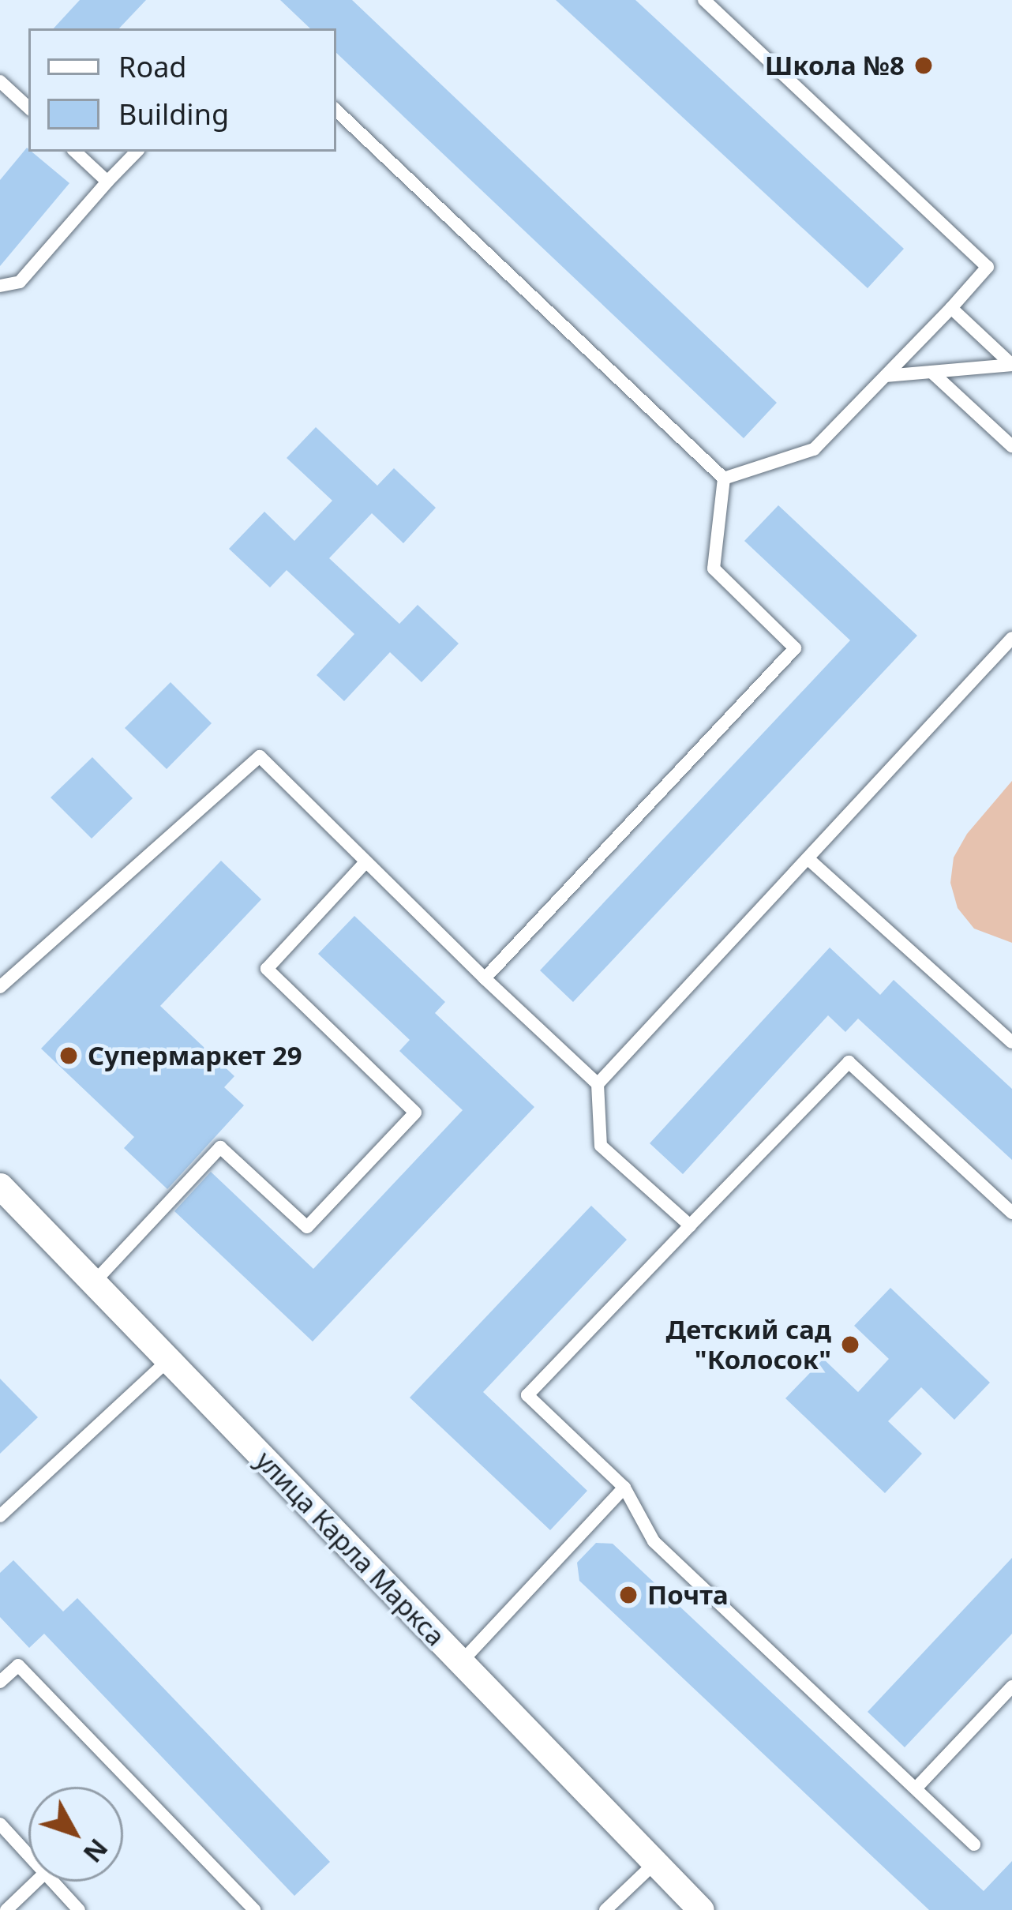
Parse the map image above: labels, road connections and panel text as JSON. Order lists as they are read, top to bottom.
{
  "streets": {
    "street": ["улица Карла Маркса"]
  },
  "places": [
    "Школа №8",
    "Супермаркет 29",
    "Детский сад \"Колосок\"",
    "Почта"
  ],
  "legend": ["Road", "Building"],
  "north": "bottom right"
}
